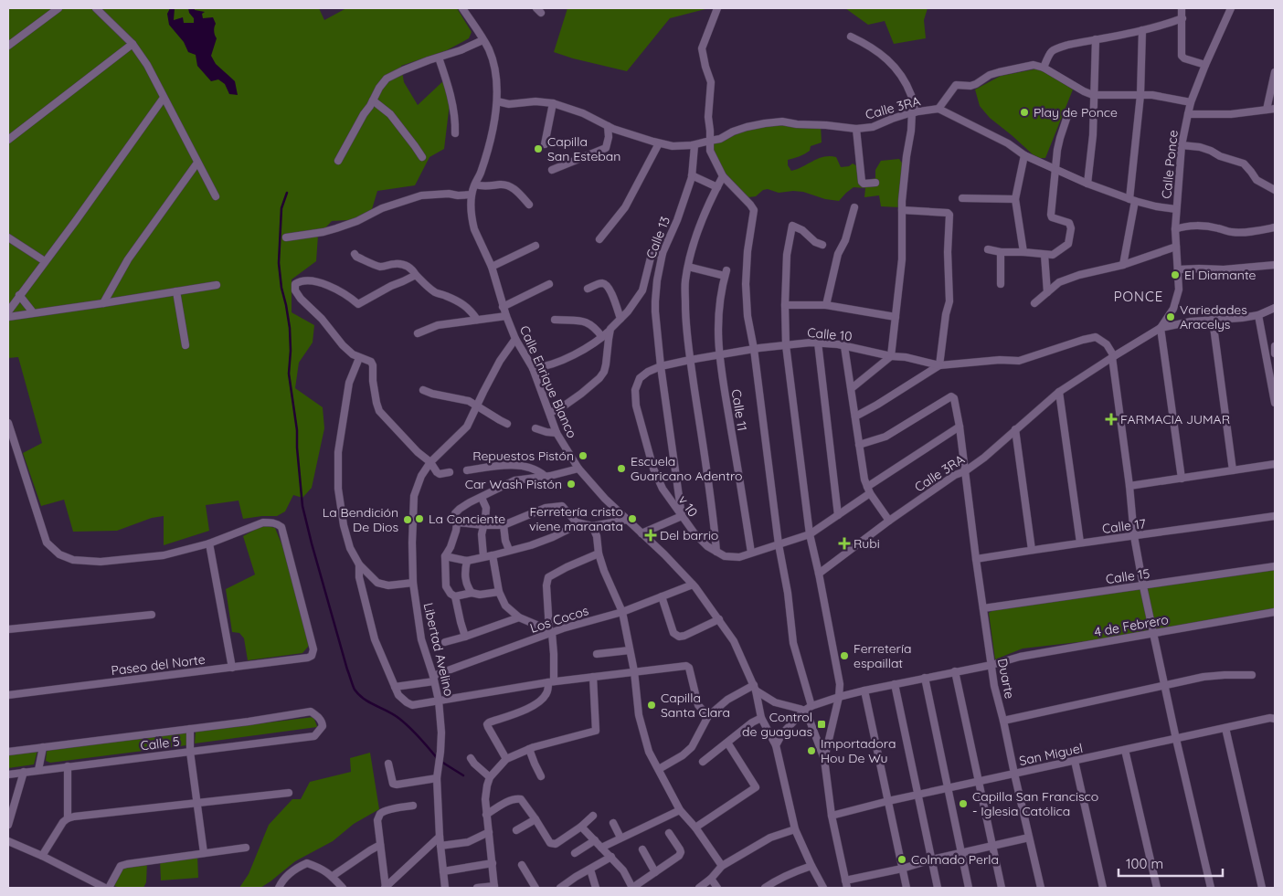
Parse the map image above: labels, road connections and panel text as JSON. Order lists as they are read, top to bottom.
{
  "streets": {
    "street": [
      "Calle 3RA",
      "Calle Ponce",
      "Calle 13",
      "Calle 10",
      "Calle Enrique Blanco",
      "Calle 11",
      "v 10",
      "Calle 17",
      "Calle 15",
      "Los Cocos",
      "4 de Febrero",
      "Libertad Avelino",
      "Paseo del Norte",
      "Duarte",
      "Calle 5",
      "San Miguel"
    ]
  },
  "crossings": [
    ["Calle 3RA", "Calle Ponce"],
    ["Calle 3RA", "Calle 13"],
    ["Calle 3RA", "Calle Enrique Blanco"],
    ["Calle 3RA", "Duarte"],
    ["Calle 13", "v 10"],
    ["Calle 10", "Calle 11"],
    ["Calle 10", "v 10"],
    ["Calle Enrique Blanco", "Los Cocos"],
    ["Calle Enrique Blanco", "4 de Febrero"],
    ["Calle Enrique Blanco", "Libertad Avelino"],
    ["Calle 11", "v 10"],
    ["v 10", "Duarte"],
    ["Calle 17", "Duarte"],
    ["Calle 15", "Duarte"],
    ["Los Cocos", "Libertad Avelino"],
    ["4 de Febrero", "Duarte"],
    ["Duarte", "San Miguel"]
  ],
  "districts": ["PONCE"],
  "places": {
    "other": [
      "Play de Ponce",
      "Capilla San Esteban",
      "El Diamante",
      "Variedades Aracelys",
      "Repuestos Pistón",
      "Escuela Guaricano Adentro",
      "Car Wash Pistón",
      "La Conciente",
      "Ferretería cristo viene maranata",
      "La Bendición De Dios",
      "Ferretería espaillat",
      "Capilla Santa Clara",
      "Importadora Hou De Wu",
      "Capilla San Francisco - Iglesia Católica",
      "Colmado Perla"
    ],
    "health": ["FARMACIA JUMAR", "Del barrio", "Rubi"],
    "transit": ["Control de guaguas"]
  },
  "scale_bar": "100 m"
}
